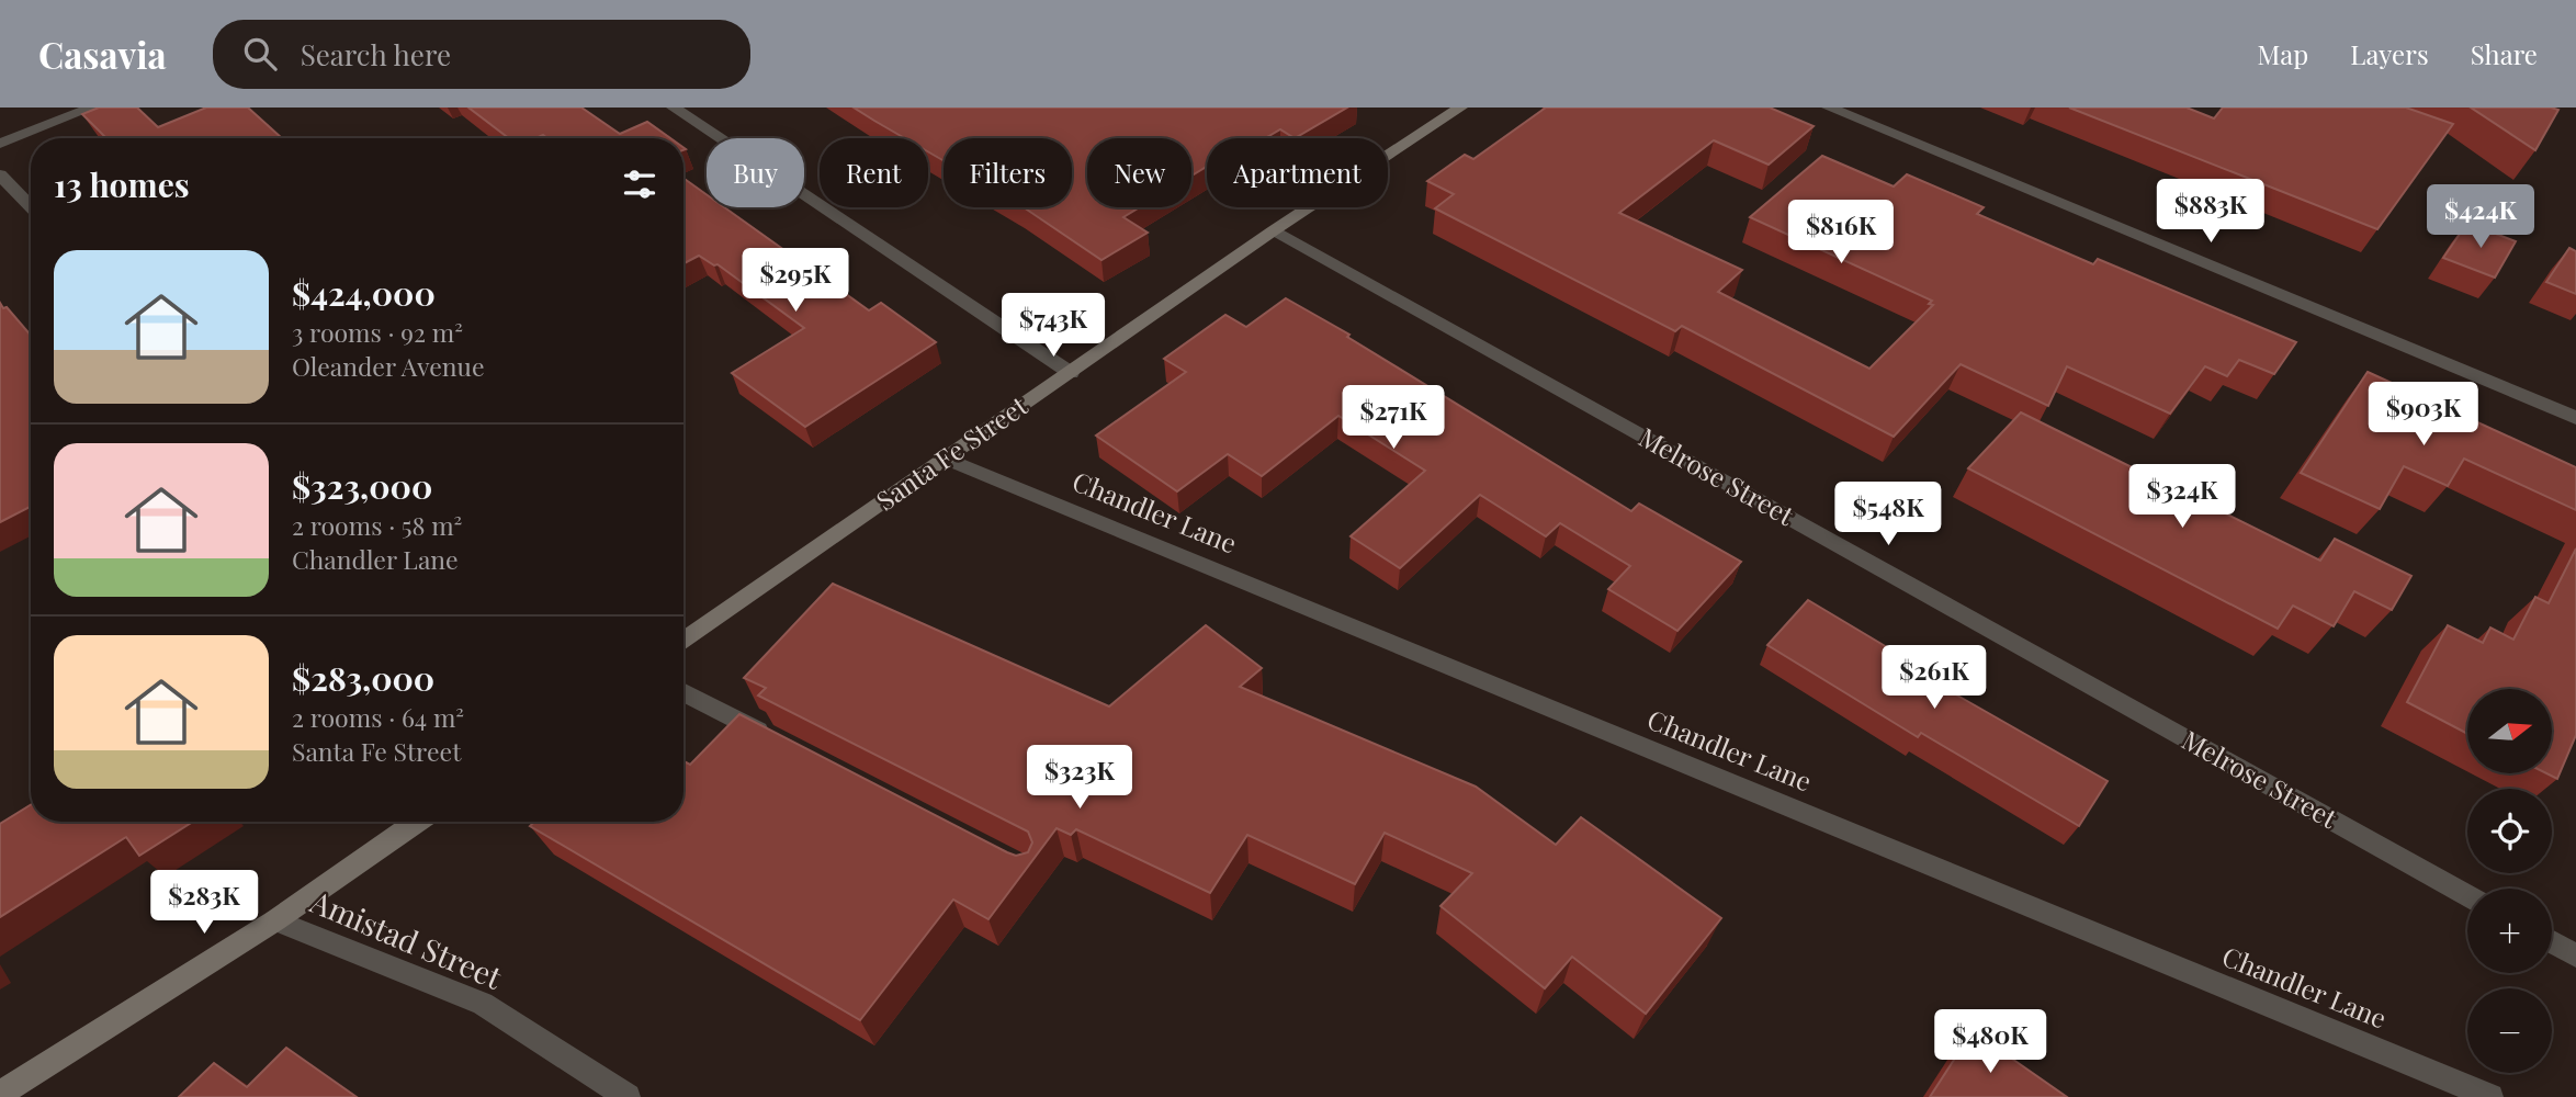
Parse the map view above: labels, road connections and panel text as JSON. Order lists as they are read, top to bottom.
{
  "streets": {
    "main road": ["Santa Fe Street"],
    "street": ["Melrose Street", "Chandler Lane", "Amistad Street"]
  },
  "crossings": [
    ["Santa Fe Street", "Melrose Street"],
    ["Santa Fe Street", "Chandler Lane"]
  ],
  "north": "right",
  "page": {
    "header": "Casavia",
    "search": "Search here",
    "nav": ["Map", "Layers", "Share"],
    "chip": [
      "Buy",
      "Rent",
      "Filters",
      "New",
      "Apartment"
    ],
    "heading": "13 homes",
    "price": [
      "$883K",
      "$424K",
      "$816K",
      "$295K",
      "$743K",
      "$903K",
      "$271K",
      "$324K",
      "$548K",
      "$261K",
      "$323K",
      "$283K",
      "$480K"
    ],
    "list": [
      {
        "name": "$424,000",
        "note": "3 rooms · 92 m² · Oleander Avenue"
      },
      {
        "name": "$323,000",
        "note": "2 rooms · 58 m² · Chandler Lane"
      },
      {
        "name": "$283,000",
        "note": "2 rooms · 64 m² · Santa Fe Street"
      }
    ],
    "map_buttons": ["+", "−"]
  }
}
